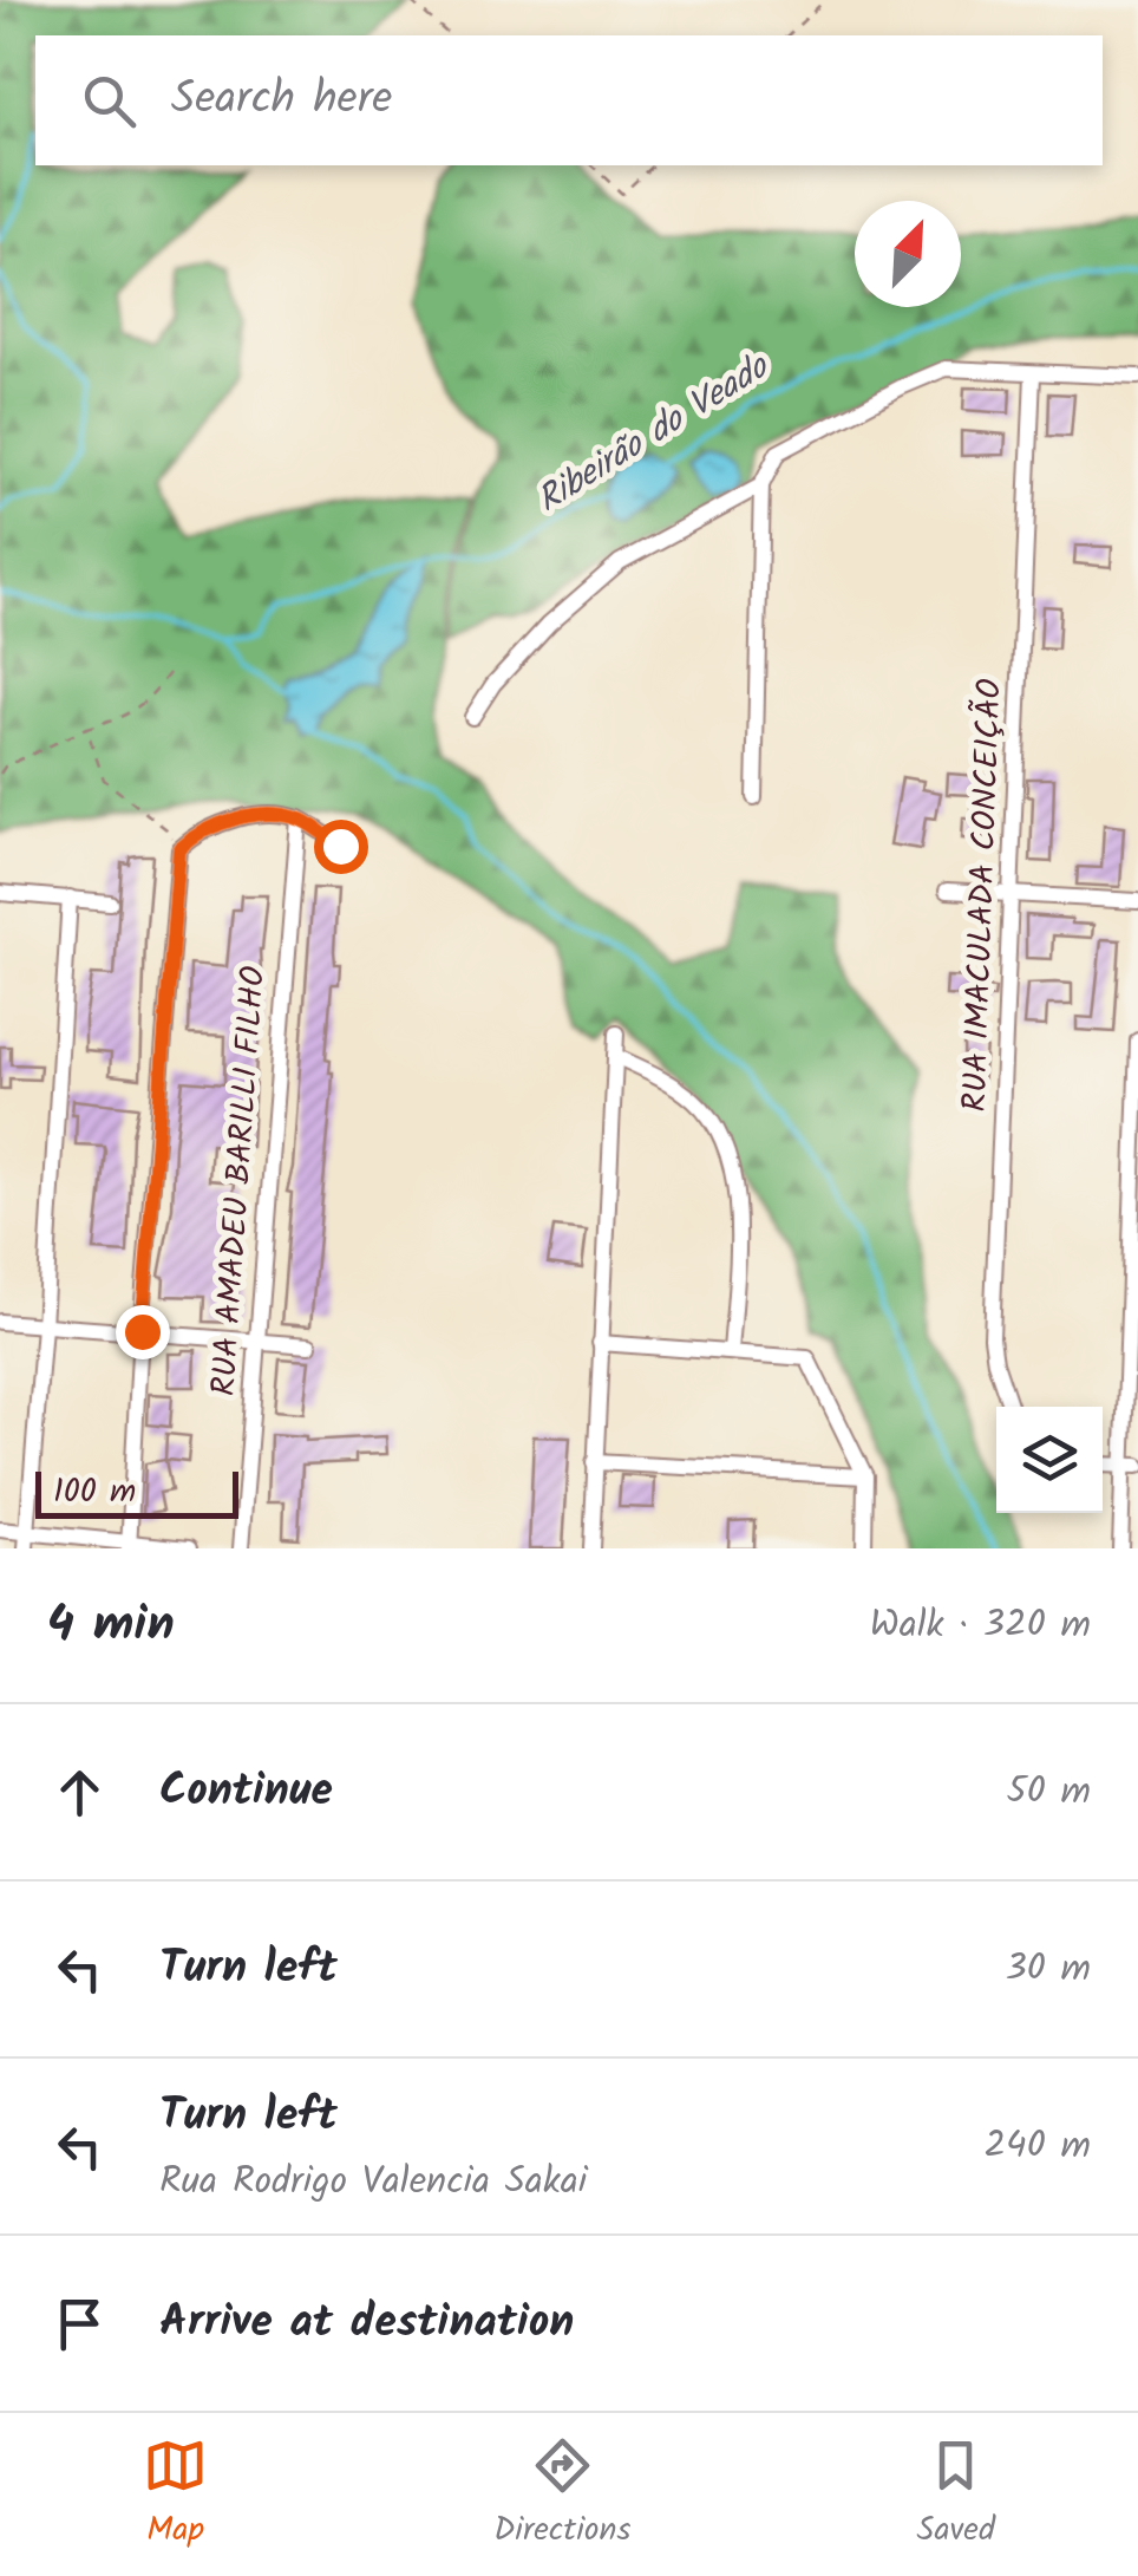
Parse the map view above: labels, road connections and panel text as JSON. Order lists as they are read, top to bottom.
{
  "streets": {
    "street": ["RUA IMACULADA CONCEIÇÃO", "RUA AMADEU BARILLI FILHO"]
  },
  "water": ["Ribeirão do Veado"],
  "scale_bar": "100 m",
  "north": "top right",
  "page": {
    "search": "Search here",
    "scale": "100 m",
    "heading": ["4 min", "Walk · 320 m"],
    "list": [
      ["Continue", "50 m"],
      ["Turn left", "30 m"],
      ["Turn left", "Rua Rodrigo Valencia Sakai", "240 m"],
      "Arrive at destination"
    ],
    "nav": ["Map", "Directions", "Saved"]
  }
}
